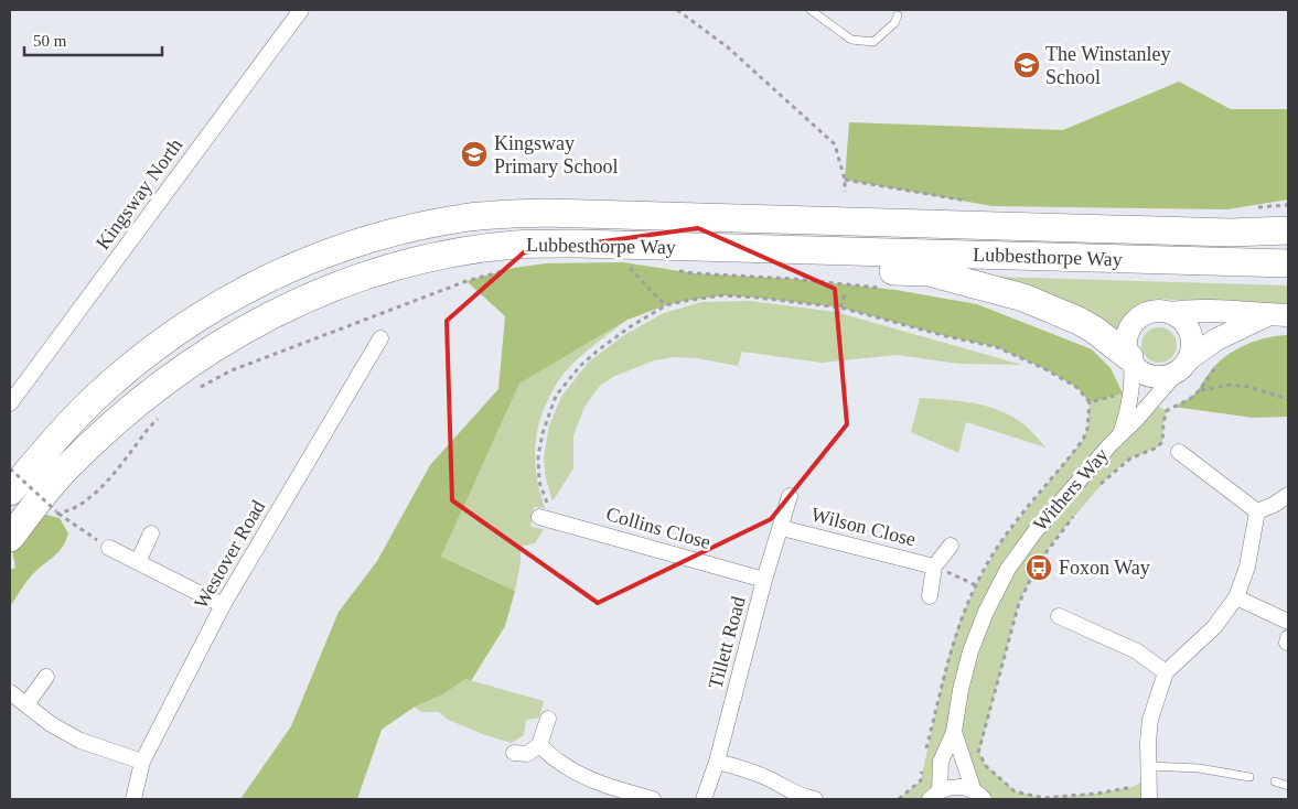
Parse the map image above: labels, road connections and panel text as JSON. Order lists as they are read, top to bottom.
{
  "streets": {
    "highway": ["Lubbesthorpe Way"],
    "street": [
      "Kingsway North",
      "Withers Way",
      "Wilson Close",
      "Collins Close",
      "Westover Road",
      "Tillett Road"
    ]
  },
  "crossings": [
    ["Wilson Close", "Tillett Road"],
    ["Collins Close", "Tillett Road"]
  ],
  "places": {
    "school or university": ["The Winstanley School", "Kingsway Primary School"],
    "bus stop": ["Foxon Way"]
  },
  "scale_bar": "50 m"
}
